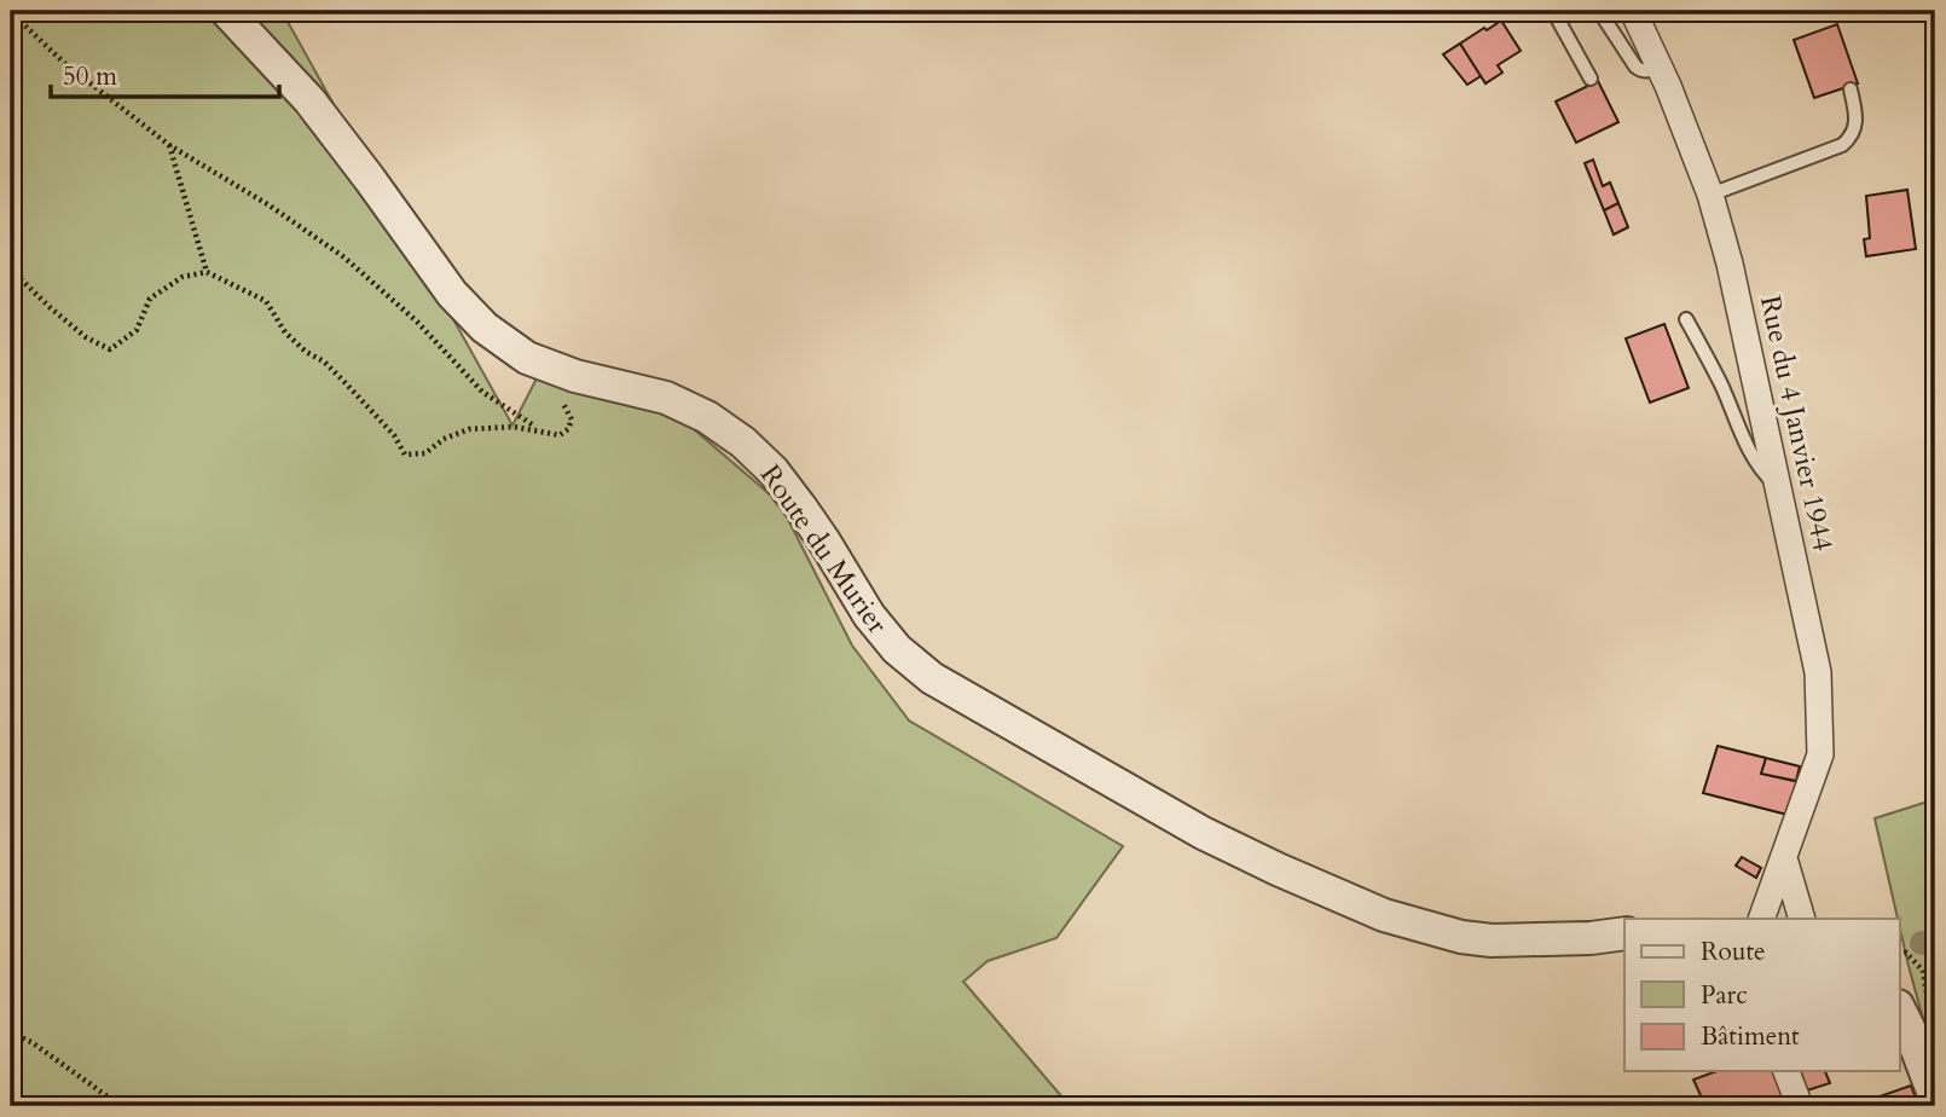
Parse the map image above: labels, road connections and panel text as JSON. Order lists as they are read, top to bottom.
{
  "streets": {
    "street": ["Rue du 4 Janvier 1944", "Route du Murier"]
  },
  "legend": ["Route", "Parc", "Bâtiment"],
  "scale_bar": "50 m"
}
